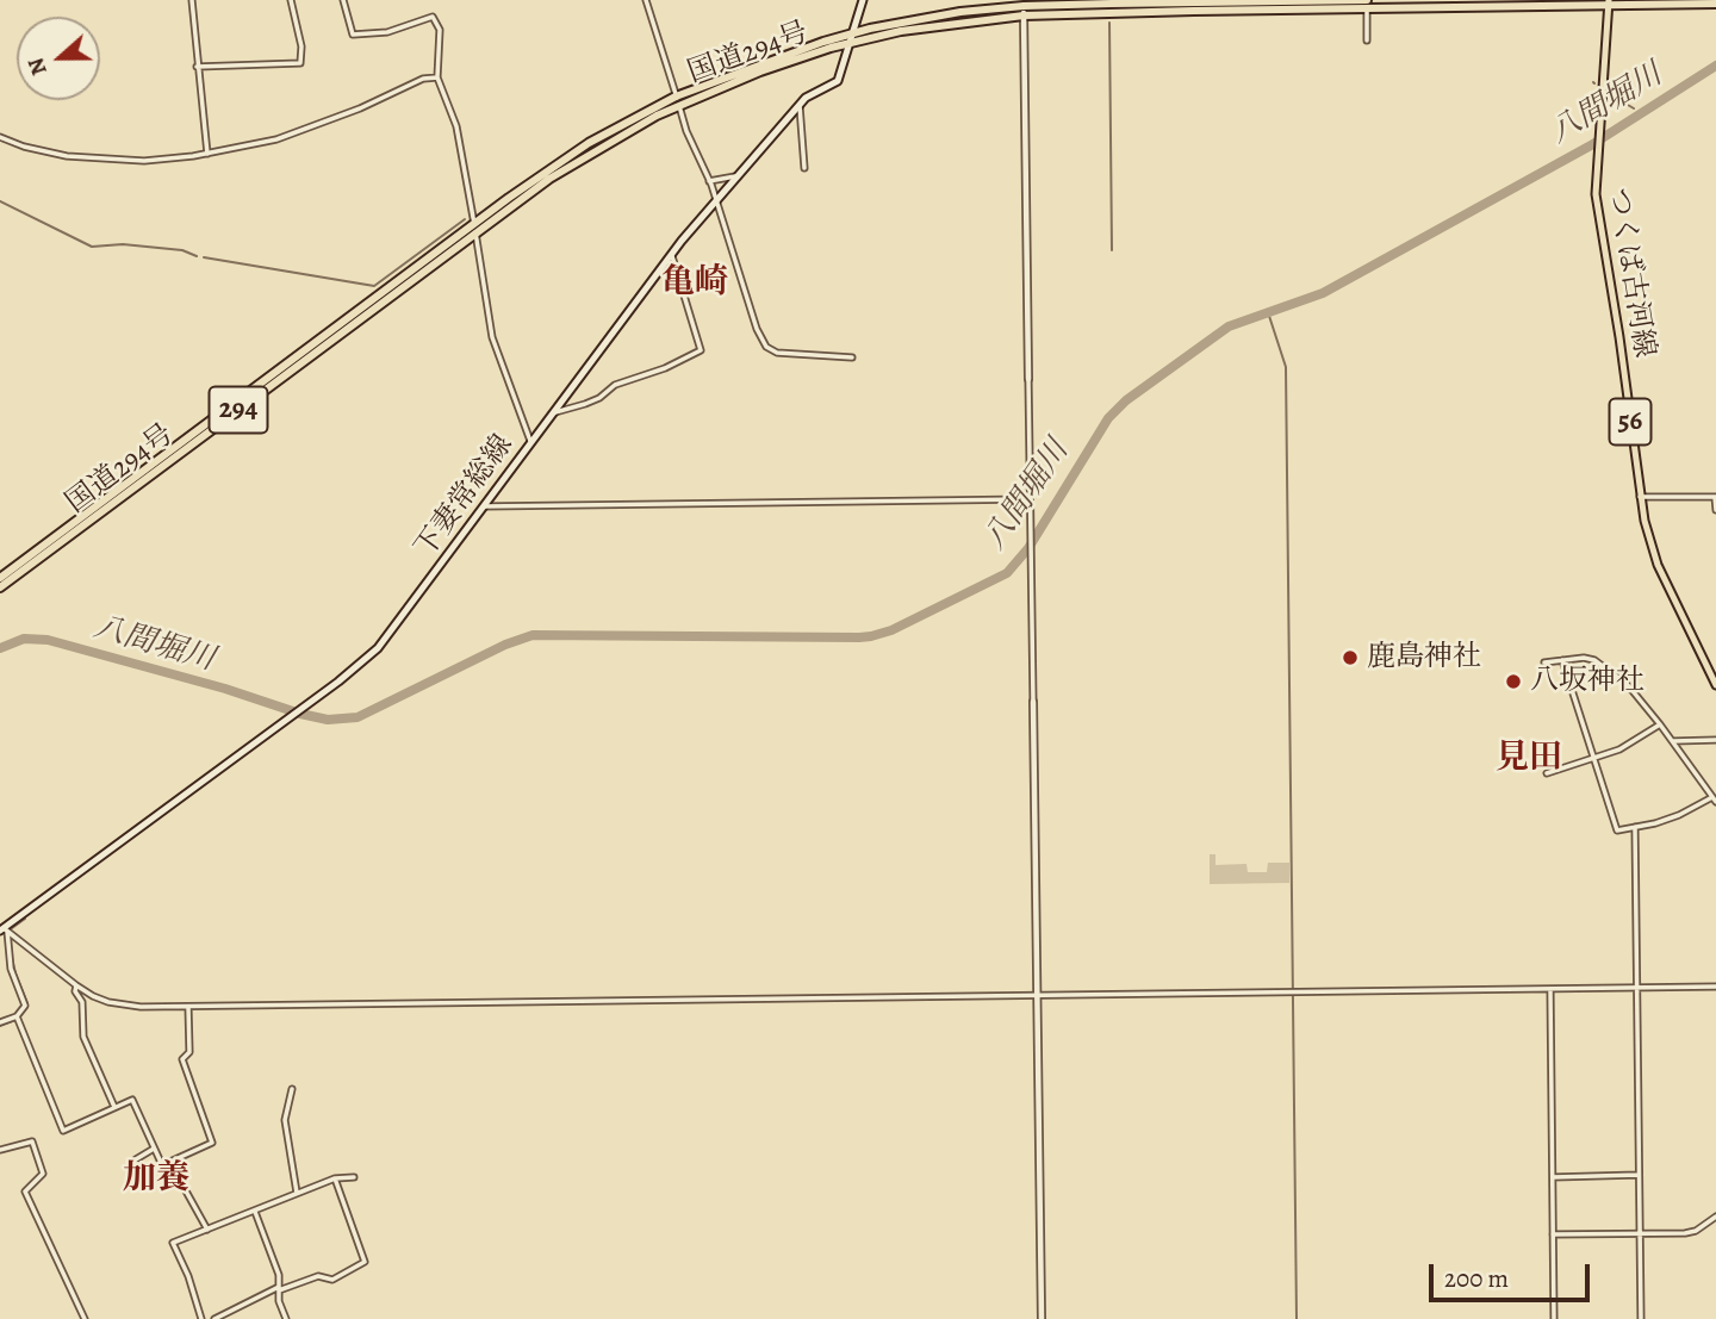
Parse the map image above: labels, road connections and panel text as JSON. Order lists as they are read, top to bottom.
{
  "streets": {
    "highway": ["国道294号", "294"],
    "main road": ["つくば古河線", "56", "下妻常総線"]
  },
  "crossings": [
    ["国道294号", "つくば古河線"],
    ["国道294号", "下妻常総線"]
  ],
  "districts": ["亀崎", "見田", "加養"],
  "water": ["八間堀川"],
  "places": ["鹿島神社", "八坂神社"],
  "scale_bar": "200 m",
  "north": "left"
}
